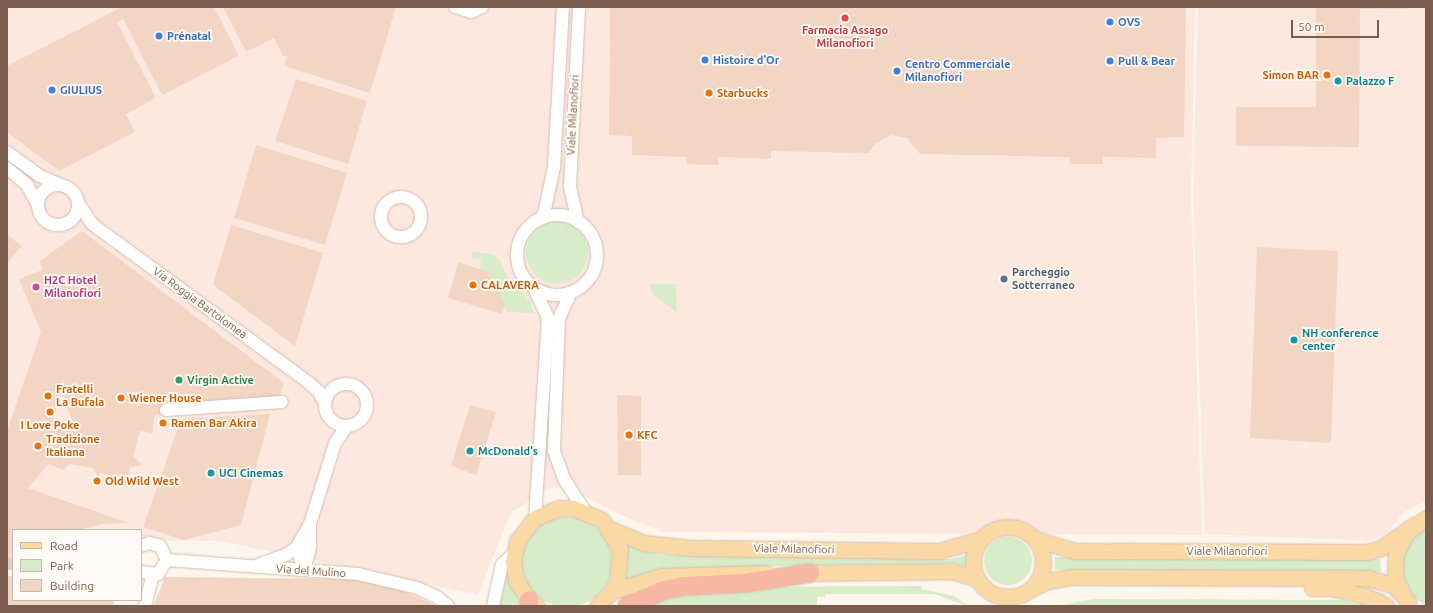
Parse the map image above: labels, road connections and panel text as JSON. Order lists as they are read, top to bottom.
{
  "streets": {
    "main road": ["Viale Milanofiori"],
    "street": ["Via Roggia Bartolomea", "Via del Mulino"]
  },
  "places": [
    "Farmacia Assago Milanofiori",
    "OVS",
    "Prénatal",
    "Histoire d'Or",
    "Pull & Bear",
    "Centro Commerciale Milanofiori",
    "Simon BAR",
    "Palazzo F",
    "GIULIUS",
    "Starbucks",
    "Parcheggio Sotterraneo",
    "CALAVERA",
    "H2C Hotel Milanofiori",
    "NH conference center",
    "Virgin Active",
    "Fratelli La Bufala",
    "Wiener House",
    "I Love Poke",
    "Ramen Bar Akira",
    "KFC",
    "Tradizione Italiana",
    "McDonald's",
    "UCI Cinemas",
    "Old Wild West"
  ],
  "legend": ["Road", "Park", "Building"],
  "scale_bar": "50 m"
}
